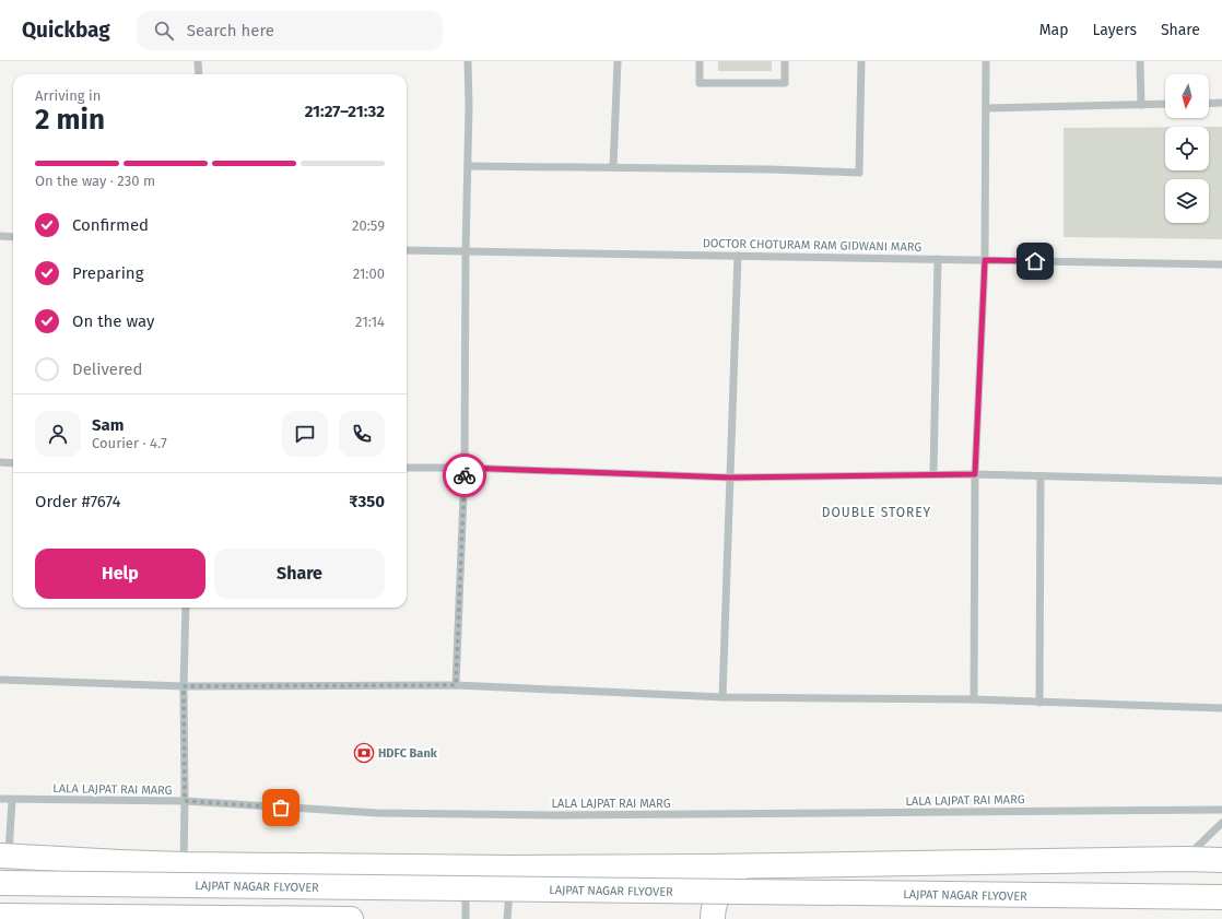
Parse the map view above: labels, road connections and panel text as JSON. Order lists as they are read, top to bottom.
{
  "streets": {
    "main road": ["LAJPAT NAGAR FLYOVER"],
    "street": ["DOCTOR CHOTURAM RAM GIDWANI MARG", "LALA LAJPAT RAI MARG"]
  },
  "districts": ["DOUBLE STOREY"],
  "places": {
    "bank": ["HDFC Bank"]
  },
  "north": "bottom",
  "page": {
    "header": "Quickbag",
    "search": "Search here",
    "nav": ["Map", "Layers", "Share"],
    "heading": ["2 min", "Arriving in", "21:27–21:32"],
    "panel": [
      "Sam",
      "Courier · 4.7",
      "Order #7674",
      "₹350"
    ],
    "bar": "On the way · 230 m",
    "list": [
      ["Confirmed", "20:59"],
      ["Preparing", "21:00"],
      ["On the way", "21:14"],
      "Delivered"
    ],
    "buttons": ["Help", "Share"]
  }
}
